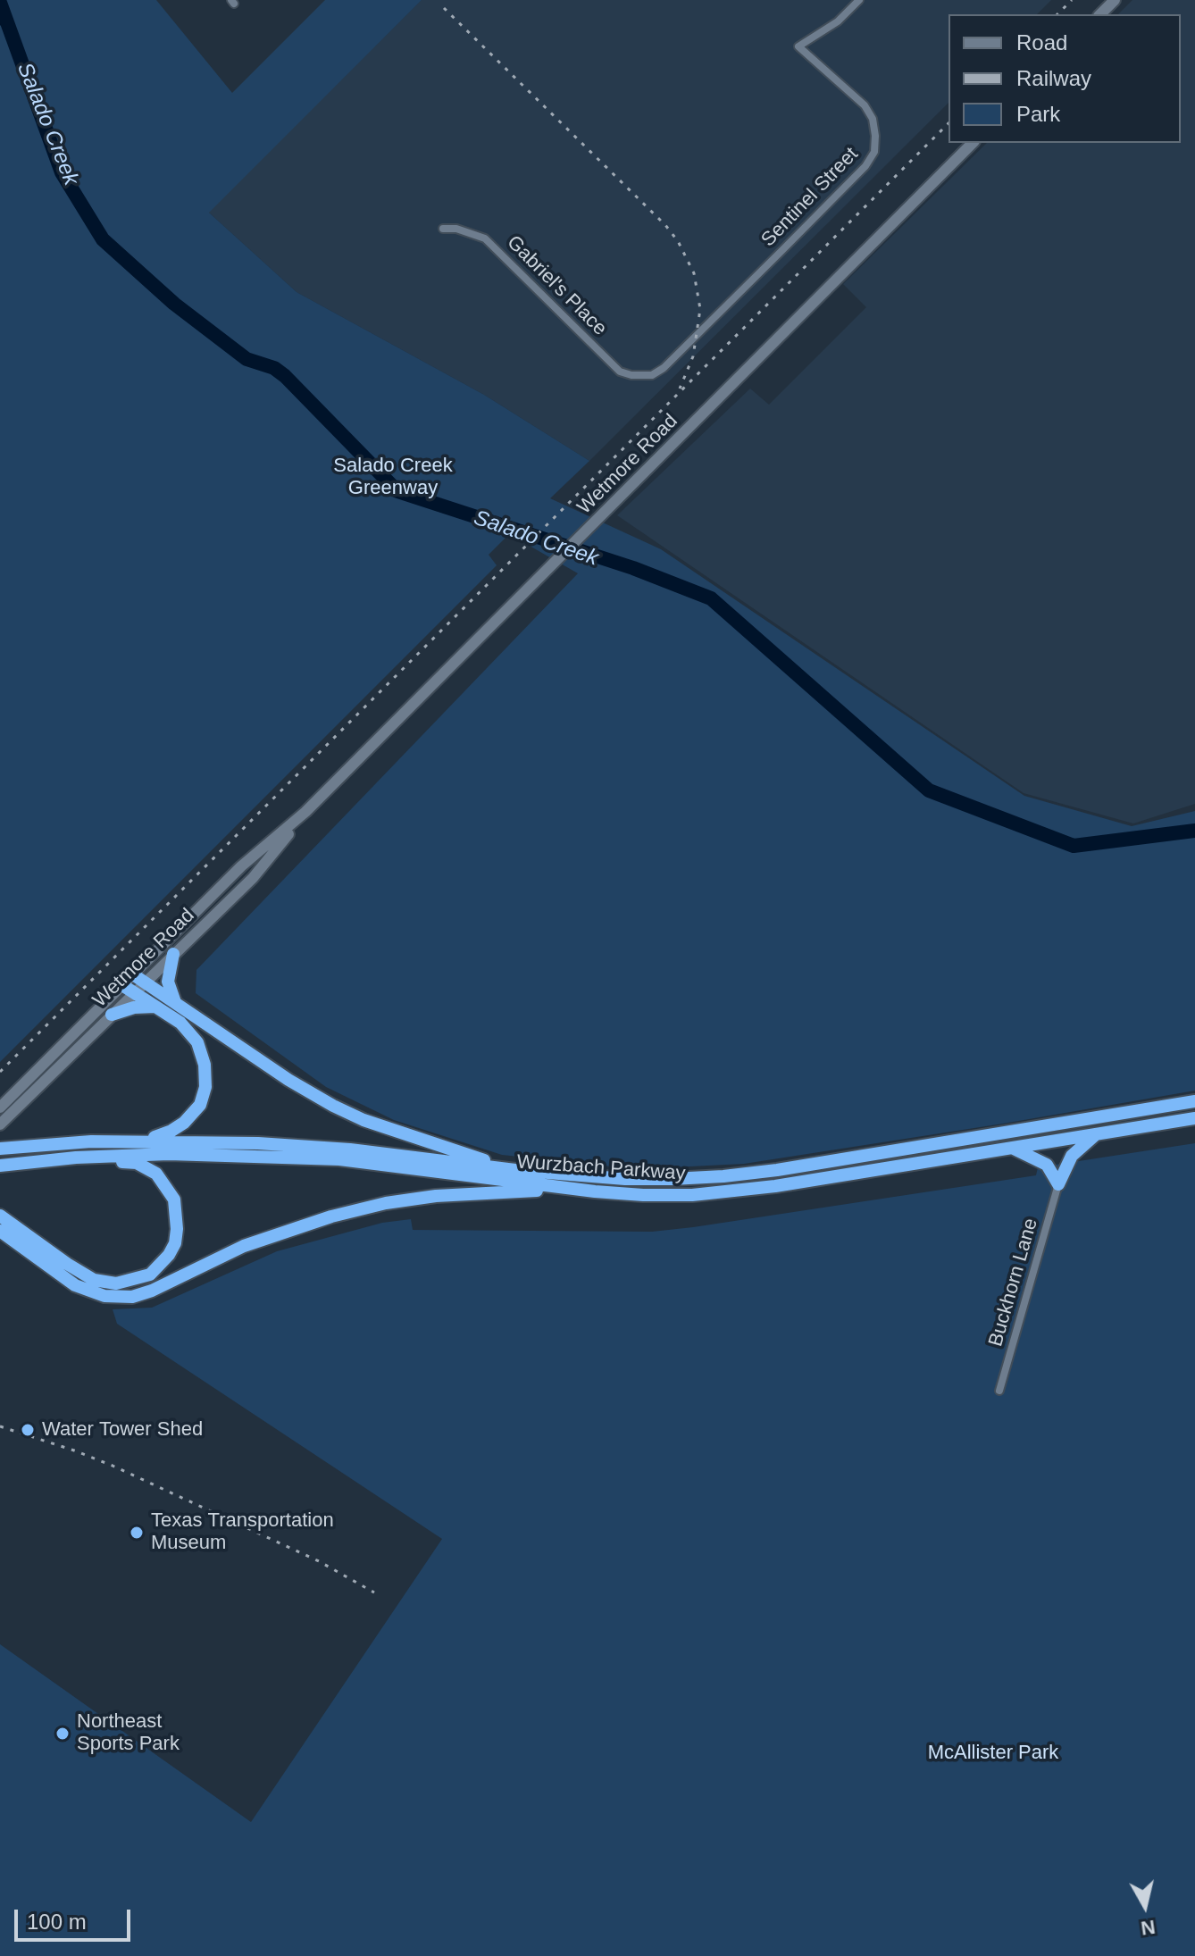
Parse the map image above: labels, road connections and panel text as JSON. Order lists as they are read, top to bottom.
{
  "streets": {
    "highway": ["Wurzbach Parkway"],
    "main road": ["Wetmore Road"],
    "street": ["Sentinel Street", "Gabriel's Place", "Buckhorn Lane"]
  },
  "crossings": [
    ["Sentinel Street", "Gabriel's Place"]
  ],
  "water": ["Salado Creek"],
  "parks": ["Salado Creek Greenway", "McAllister Park"],
  "places": ["Water Tower Shed", "Texas Transportation Museum", "Northeast Sports Park"],
  "legend": ["Road", "Railway", "Park"],
  "scale_bar": "100 m",
  "north": "bottom"
}
